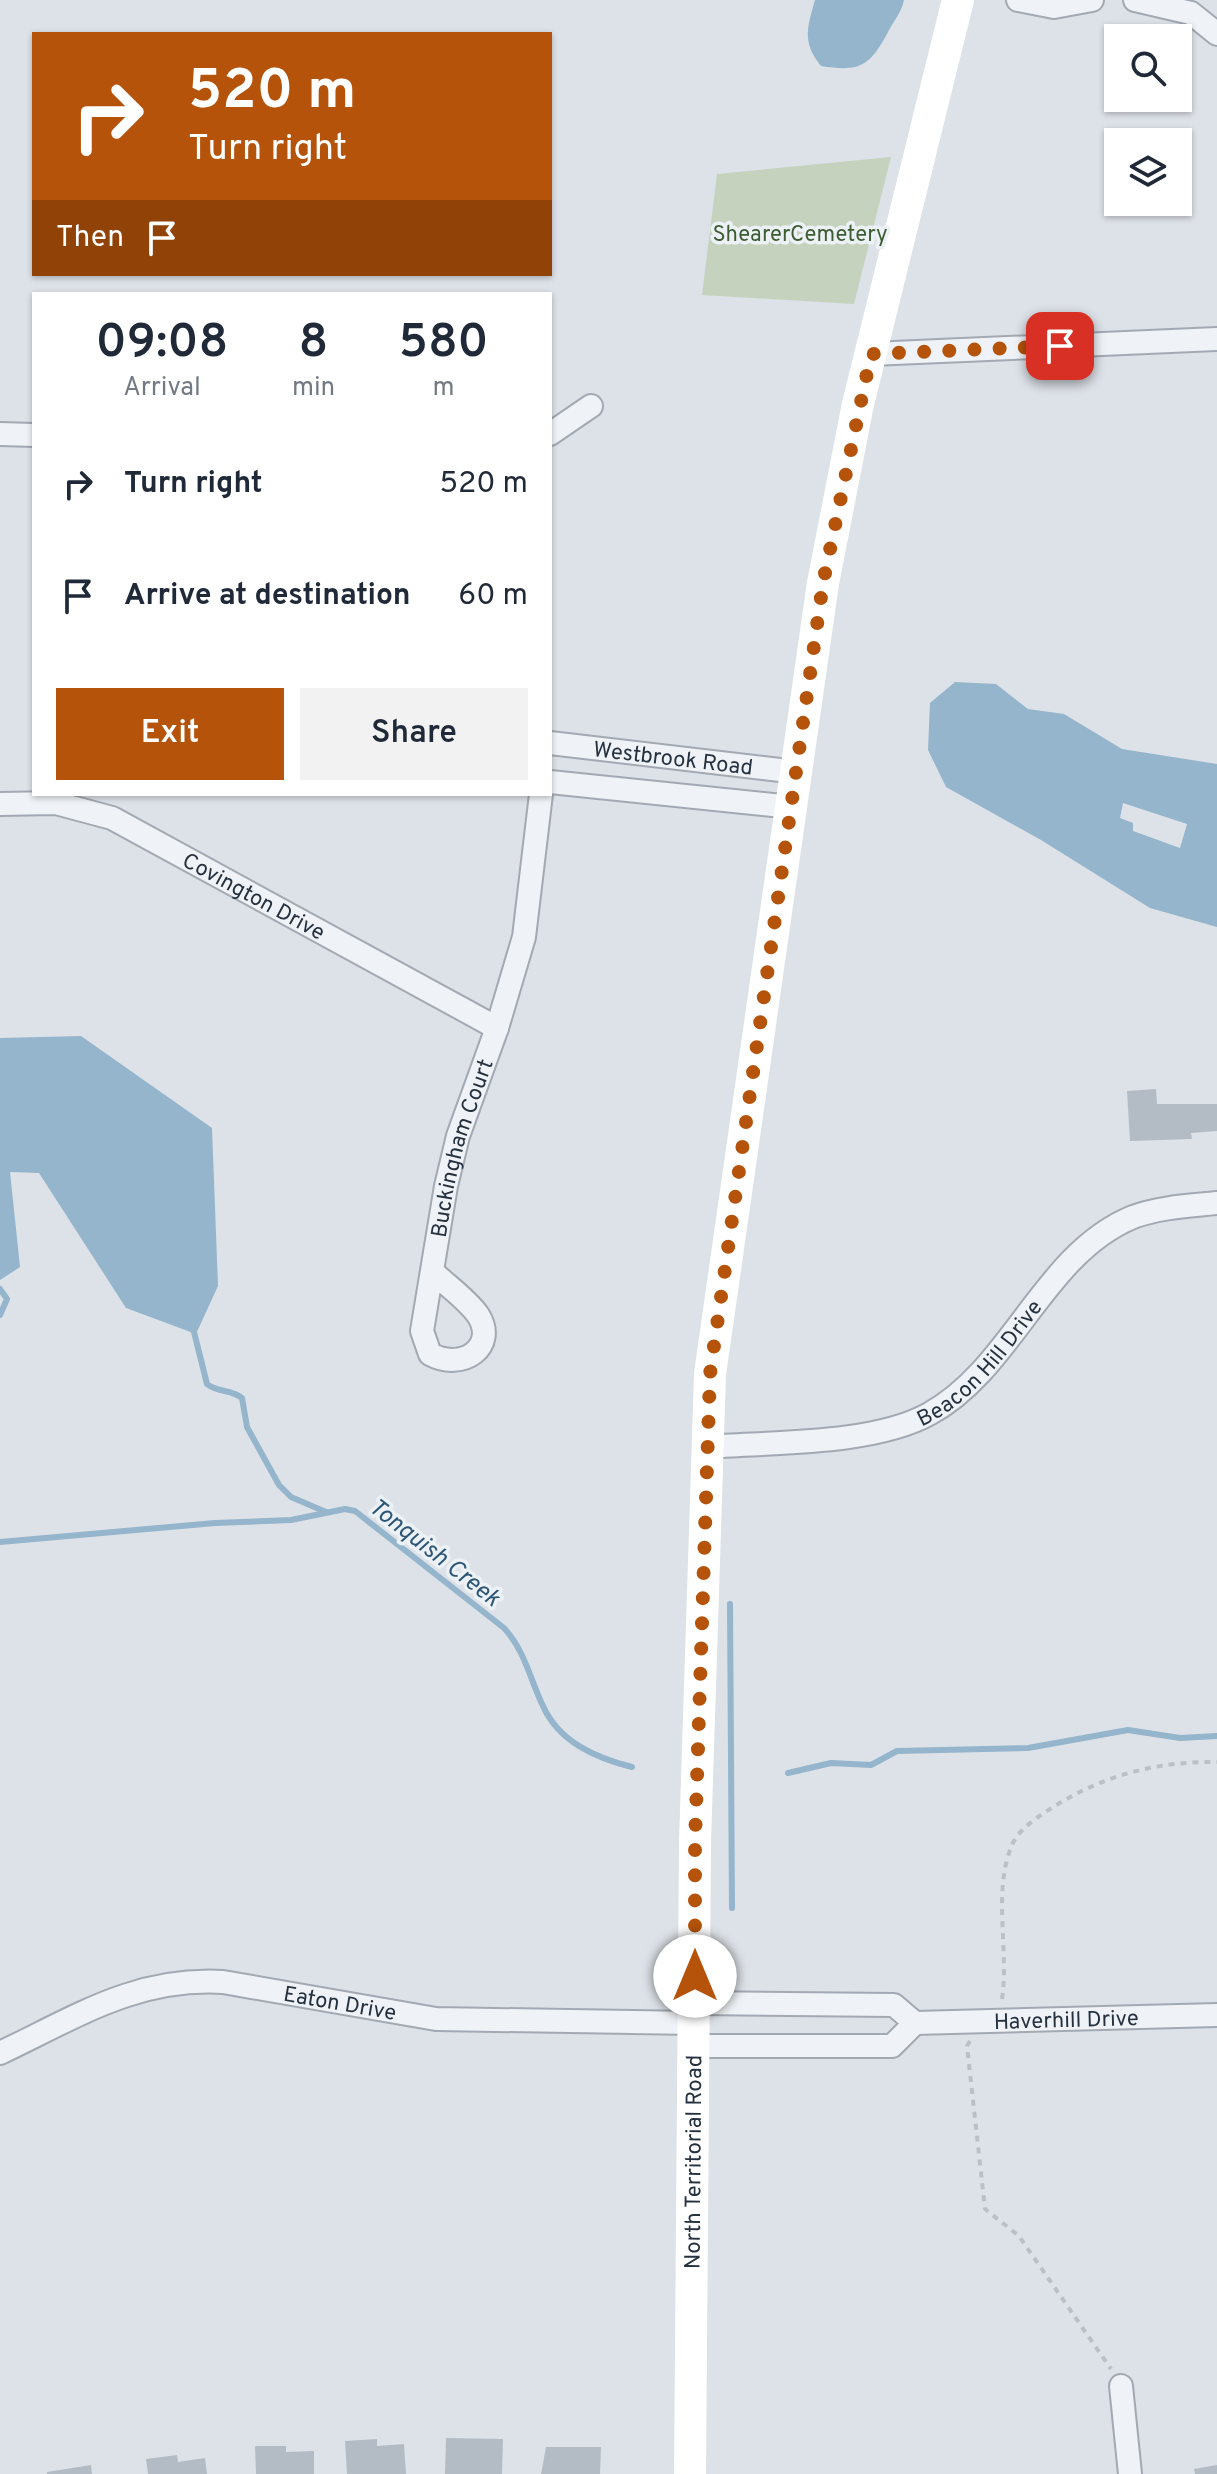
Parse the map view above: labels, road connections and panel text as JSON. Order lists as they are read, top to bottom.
{
  "streets": {
    "main road": ["North Territorial Road"],
    "street": [
      "Westbrook Road",
      "Covington Drive",
      "Buckingham Court",
      "Beacon Hill Drive",
      "Eaton Drive",
      "Haverhill Drive"
    ]
  },
  "crossings": [
    ["Westbrook Road", "North Territorial Road"],
    ["Covington Drive", "Buckingham Court"],
    ["Beacon Hill Drive", "North Territorial Road"],
    ["Eaton Drive", "North Territorial Road"]
  ],
  "water": ["Tonquish Creek"],
  "parks": ["ShearerCemetery"],
  "page": {
    "turn": ["520 m", "Turn right"],
    "then": "Then",
    "eta": [
      "09:08",
      "Arrival",
      "8",
      "min",
      "580",
      "m"
    ],
    "list": [
      {
        "name": "Turn right",
        "value": "520 m"
      },
      {
        "name": "Arrive at destination",
        "value": "60 m"
      }
    ],
    "buttons": ["Exit", "Share"]
  }
}
